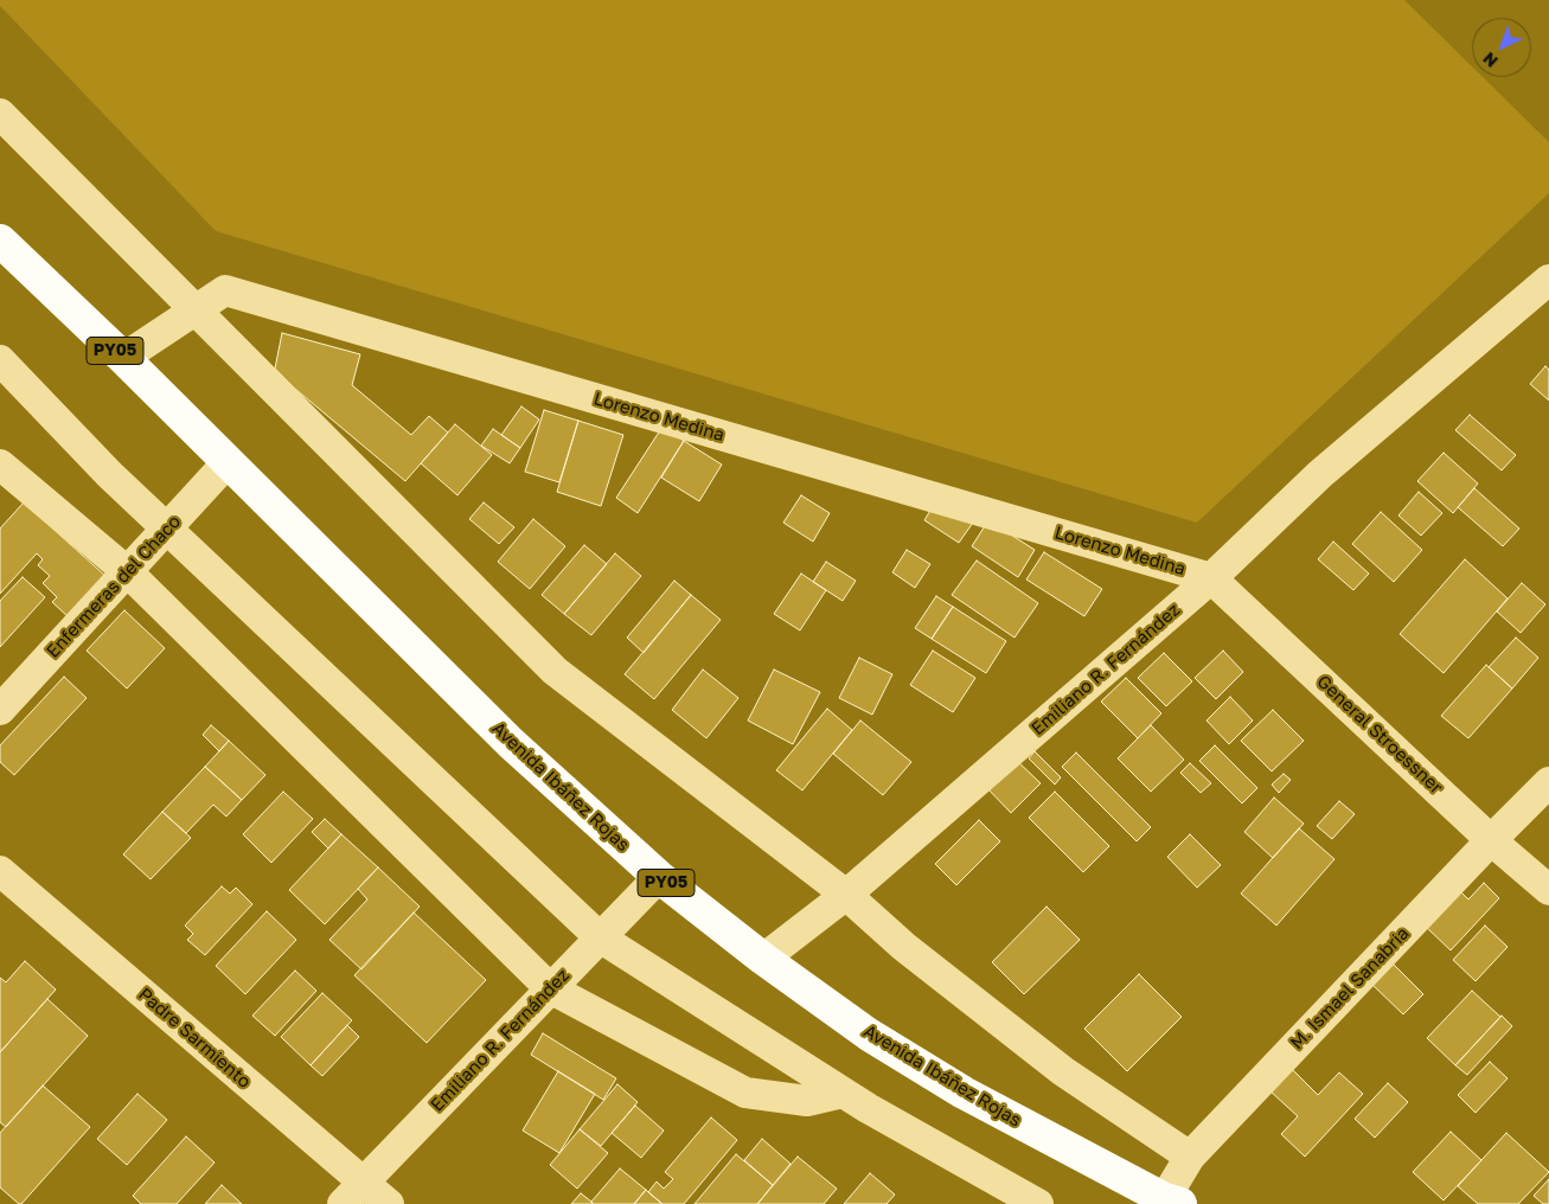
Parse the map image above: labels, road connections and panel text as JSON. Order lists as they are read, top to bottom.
{
  "streets": {
    "highway": ["PY05", "Avenida Ibáñez Rojas"],
    "street": [
      "Lorenzo Medina",
      "Enfermeras del Chaco",
      "Emiliano R. Fernández",
      "General Stroessner",
      "M. Ismael Sanabria",
      "Padre Sarmiento"
    ]
  },
  "crossings": [
    ["PY05", "Lorenzo Medina"],
    ["PY05", "Enfermeras del Chaco"],
    ["PY05", "Avenida Ibáñez Rojas"],
    ["Lorenzo Medina", "Emiliano R. Fernández"],
    ["Lorenzo Medina", "General Stroessner"],
    ["Enfermeras del Chaco", "Avenida Ibáñez Rojas"],
    ["Emiliano R. Fernández", "General Stroessner"],
    ["Emiliano R. Fernández", "Avenida Ibáñez Rojas"],
    ["Emiliano R. Fernández", "Padre Sarmiento"],
    ["General Stroessner", "M. Ismael Sanabria"],
    ["Avenida Ibáñez Rojas", "M. Ismael Sanabria"]
  ],
  "north": "bottom left"
}
